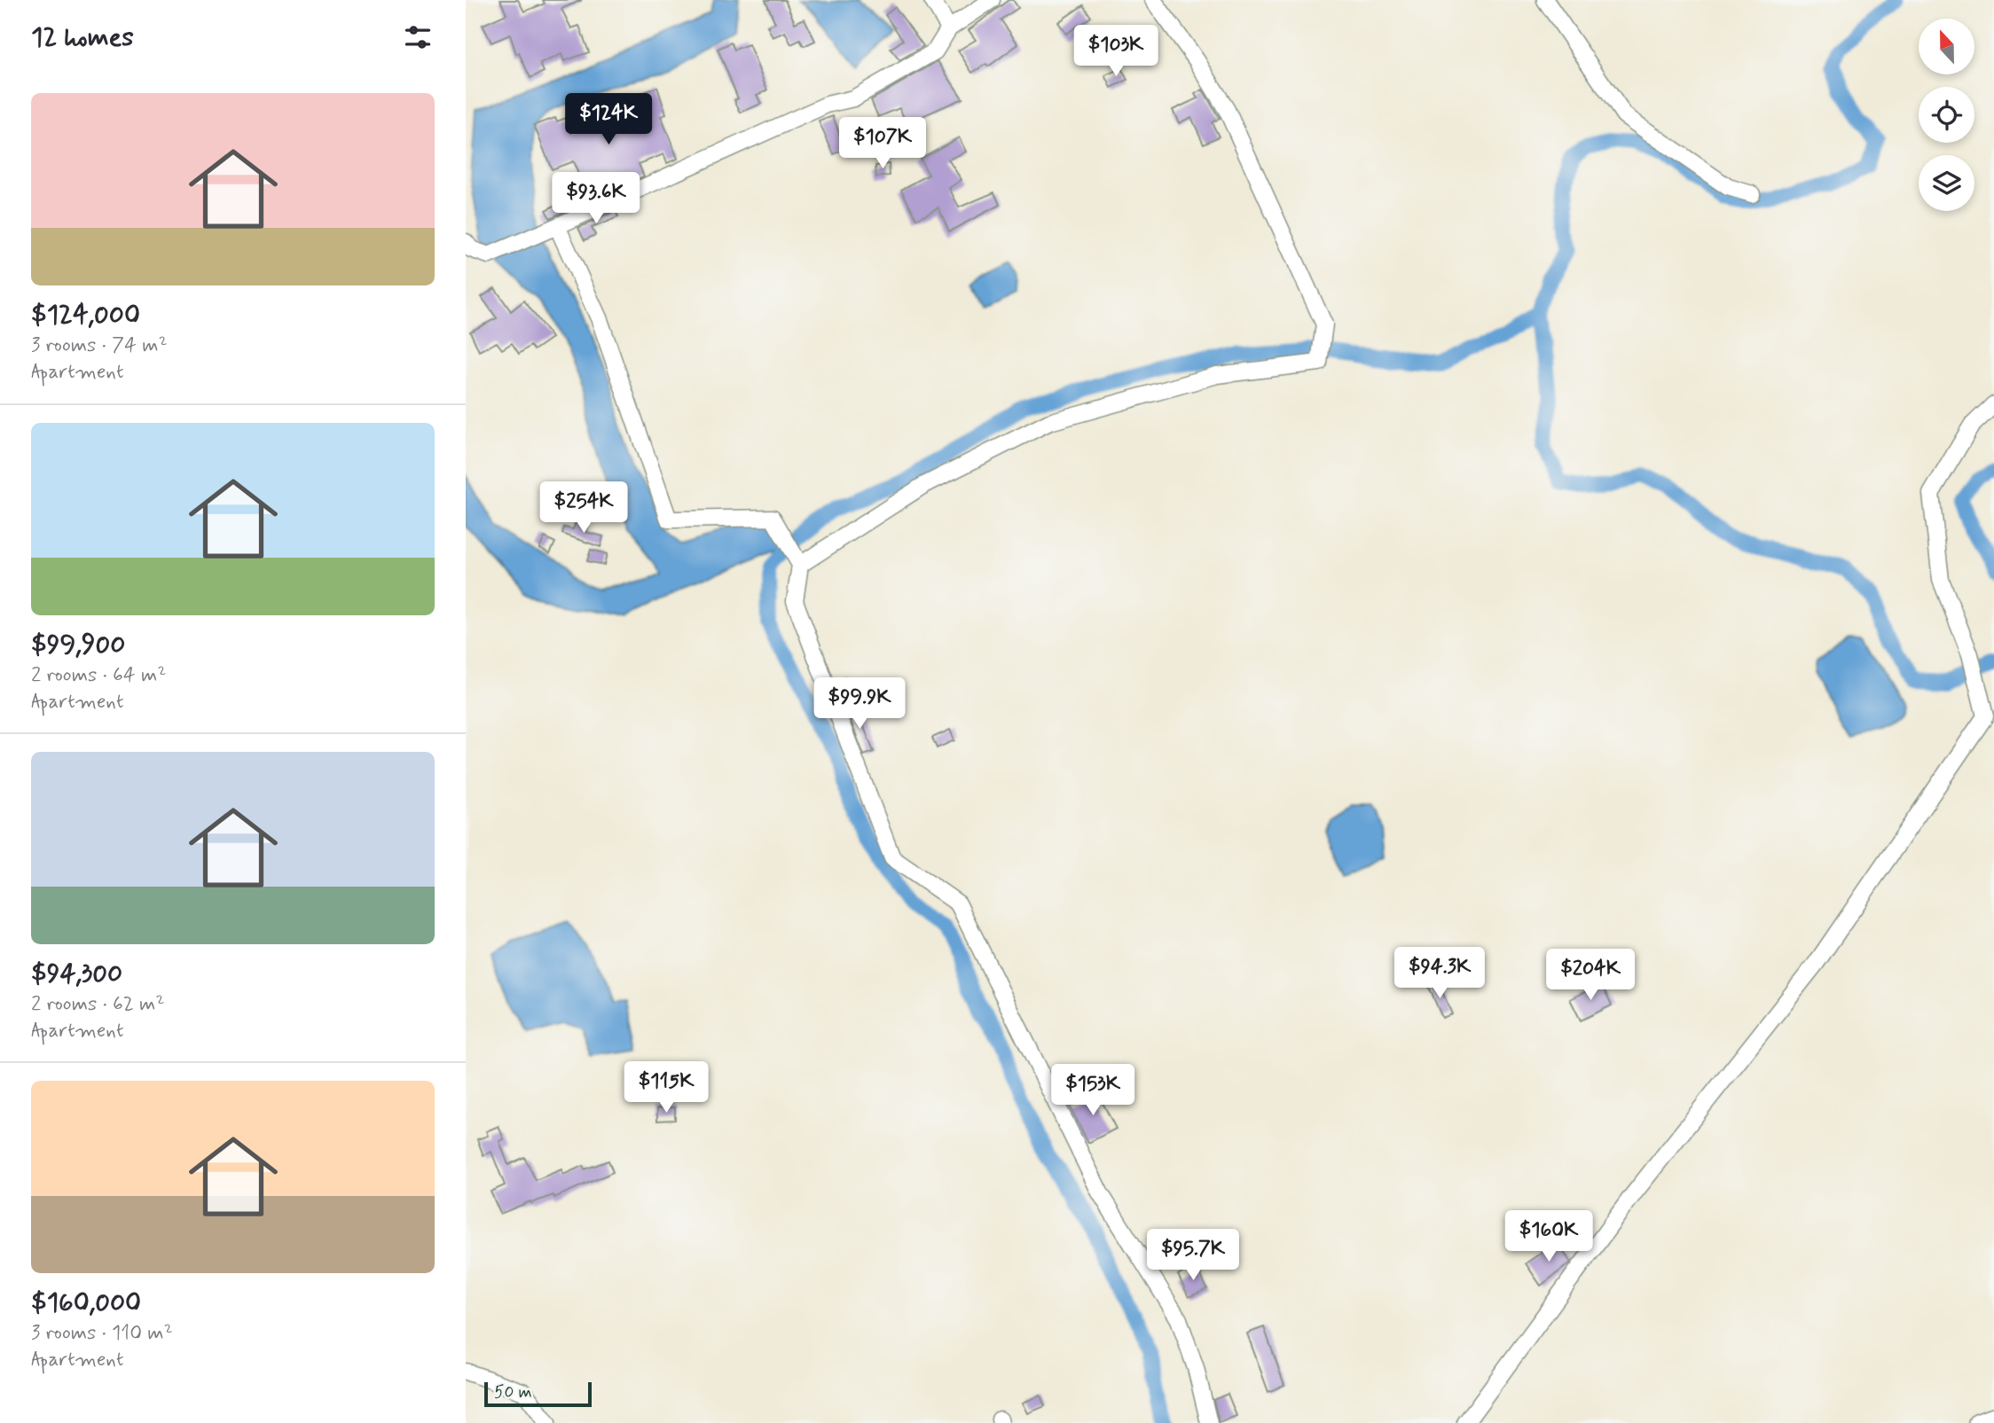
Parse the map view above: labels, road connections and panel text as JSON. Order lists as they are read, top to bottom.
{
  "scale_bar": "50 m",
  "north": "top",
  "page": {
    "heading": "12 homes",
    "price": [
      "$103K",
      "$124K",
      "$107K",
      "$93.6K",
      "$254K",
      "$99.9K",
      "$94.3K",
      "$204K",
      "$115K",
      "$153K",
      "$160K",
      "$95.7K"
    ],
    "list": [
      {
        "name": "$124,000",
        "note": "3 rooms · 74 m² · Apartment"
      },
      {
        "name": "$99,900",
        "note": "2 rooms · 64 m² · Apartment"
      },
      {
        "name": "$94,300",
        "note": "2 rooms · 62 m² · Apartment"
      },
      {
        "name": "$160,000",
        "note": "3 rooms · 110 m² · Apartment"
      }
    ],
    "scale": "50 m"
  }
}
